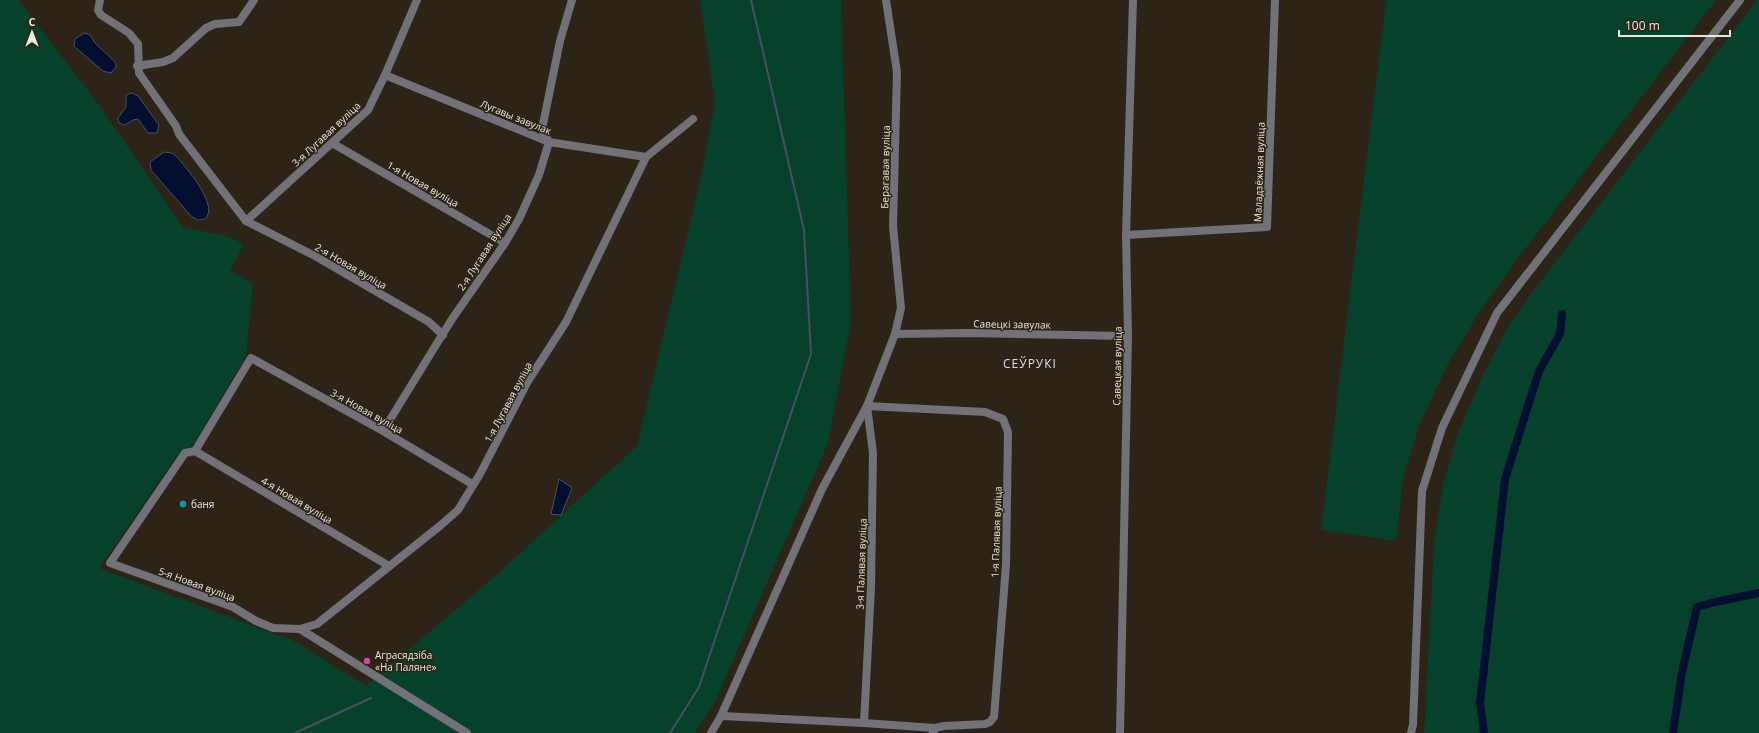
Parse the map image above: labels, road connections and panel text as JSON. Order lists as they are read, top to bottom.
{
  "streets": {
    "street": [
      "Лугавы завулак",
      "3-я Лугавая вуліца",
      "Берагавая вуліца",
      "Маладзёжная вуліца",
      "1-я Новая вуліца",
      "2-я Лугавая вуліца",
      "2-я Новая вуліца",
      "Савецкі завулак",
      "Савецкая вуліца",
      "1-я Лугавая вуліца",
      "3-я Новая вуліца",
      "4-я Новая вуліца",
      "1-я Палявая вуліца",
      "3-я Палявая вуліца",
      "5-я Новая вуліца"
    ]
  },
  "crossings": [
    ["Лугавы завулак", "3-я Лугавая вуліца"],
    ["Лугавы завулак", "2-я Лугавая вуліца"],
    ["Лугавы завулак", "1-я Лугавая вуліца"],
    ["3-я Лугавая вуліца", "1-я Новая вуліца"],
    ["3-я Лугавая вуліца", "2-я Новая вуліца"],
    ["Берагавая вуліца", "Савецкі завулак"],
    ["Берагавая вуліца", "1-я Палявая вуліца"],
    ["Берагавая вуліца", "3-я Палявая вуліца"],
    ["Маладзёжная вуліца", "Савецкая вуліца"],
    ["1-я Новая вуліца", "2-я Лугавая вуліца"],
    ["2-я Лугавая вуліца", "2-я Новая вуліца"],
    ["2-я Лугавая вуліца", "3-я Новая вуліца"],
    ["Савецкі завулак", "Савецкая вуліца"],
    ["1-я Лугавая вуліца", "3-я Новая вуліца"],
    ["1-я Лугавая вуліца", "4-я Новая вуліца"],
    ["1-я Лугавая вуліца", "5-я Новая вуліца"],
    ["3-я Новая вуліца", "4-я Новая вуліца"],
    ["3-я Новая вуліца", "5-я Новая вуліца"],
    ["4-я Новая вуліца", "5-я Новая вуліца"],
    ["1-я Палявая вуліца", "3-я Палявая вуліца"]
  ],
  "districts": ["СЕЎРУКІ"],
  "places": ["баня", "Аграсядзіба «На Паляне»"],
  "scale_bar": "100 m",
  "north": "top"
}
